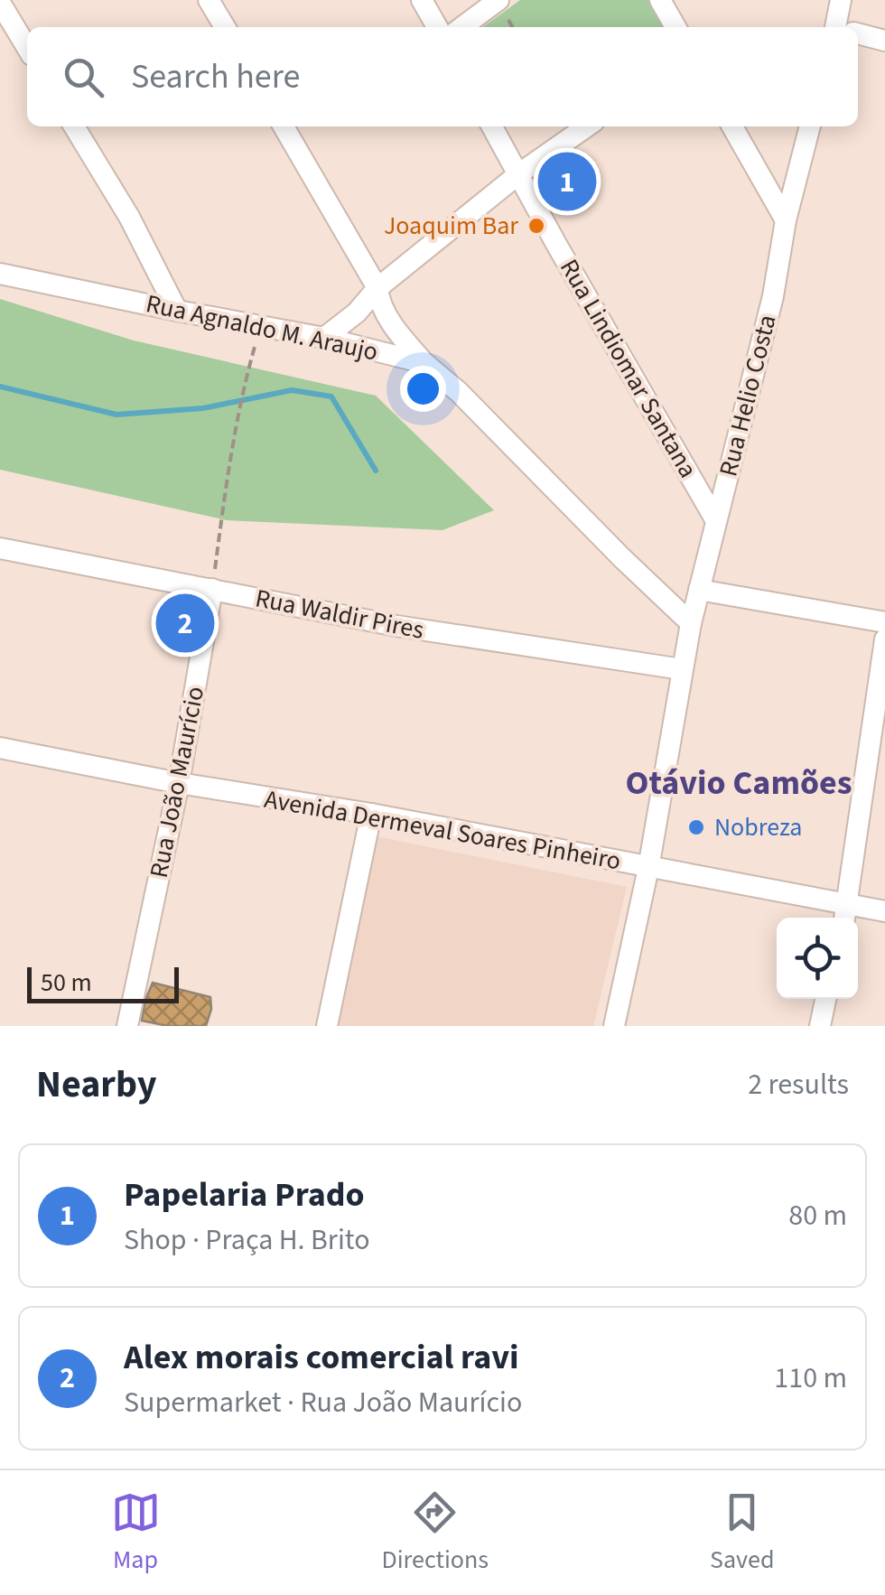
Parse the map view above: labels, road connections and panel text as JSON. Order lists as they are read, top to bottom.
{
  "streets": {
    "street": [
      "Rua Agnaldo M. Araujo",
      "Rua Lindiomar Santana",
      "Rua Helio Costa",
      "Rua Waldir Pires",
      "Rua João Maurício",
      "Avenida Dermeval Soares Pinheiro"
    ]
  },
  "crossings": [
    ["Rua Agnaldo M. Araujo", "Rua Helio Costa"],
    ["Rua Lindiomar Santana", "Rua Helio Costa"],
    ["Rua Helio Costa", "Rua Waldir Pires"],
    ["Rua Helio Costa", "Avenida Dermeval Soares Pinheiro"],
    ["Rua Waldir Pires", "Rua João Maurício"],
    ["Rua João Maurício", "Avenida Dermeval Soares Pinheiro"]
  ],
  "districts": ["Otávio Camões"],
  "places": ["Joaquim Bar", "Nobreza"],
  "scale_bar": "50 m",
  "page": {
    "search": "Search here",
    "pins": ["1", "2"],
    "scale": "50 m",
    "heading": ["Nearby", "2 results"],
    "list": [
      {
        "mark": "1",
        "name": "Papelaria Prado",
        "note": "Shop · Praça H. Brito",
        "value": "80 m"
      },
      {
        "mark": "2",
        "name": "Alex morais comercial ravi",
        "note": "Supermarket · Rua João Maurício",
        "value": "110 m"
      }
    ],
    "nav": ["Map", "Directions", "Saved"]
  }
}
